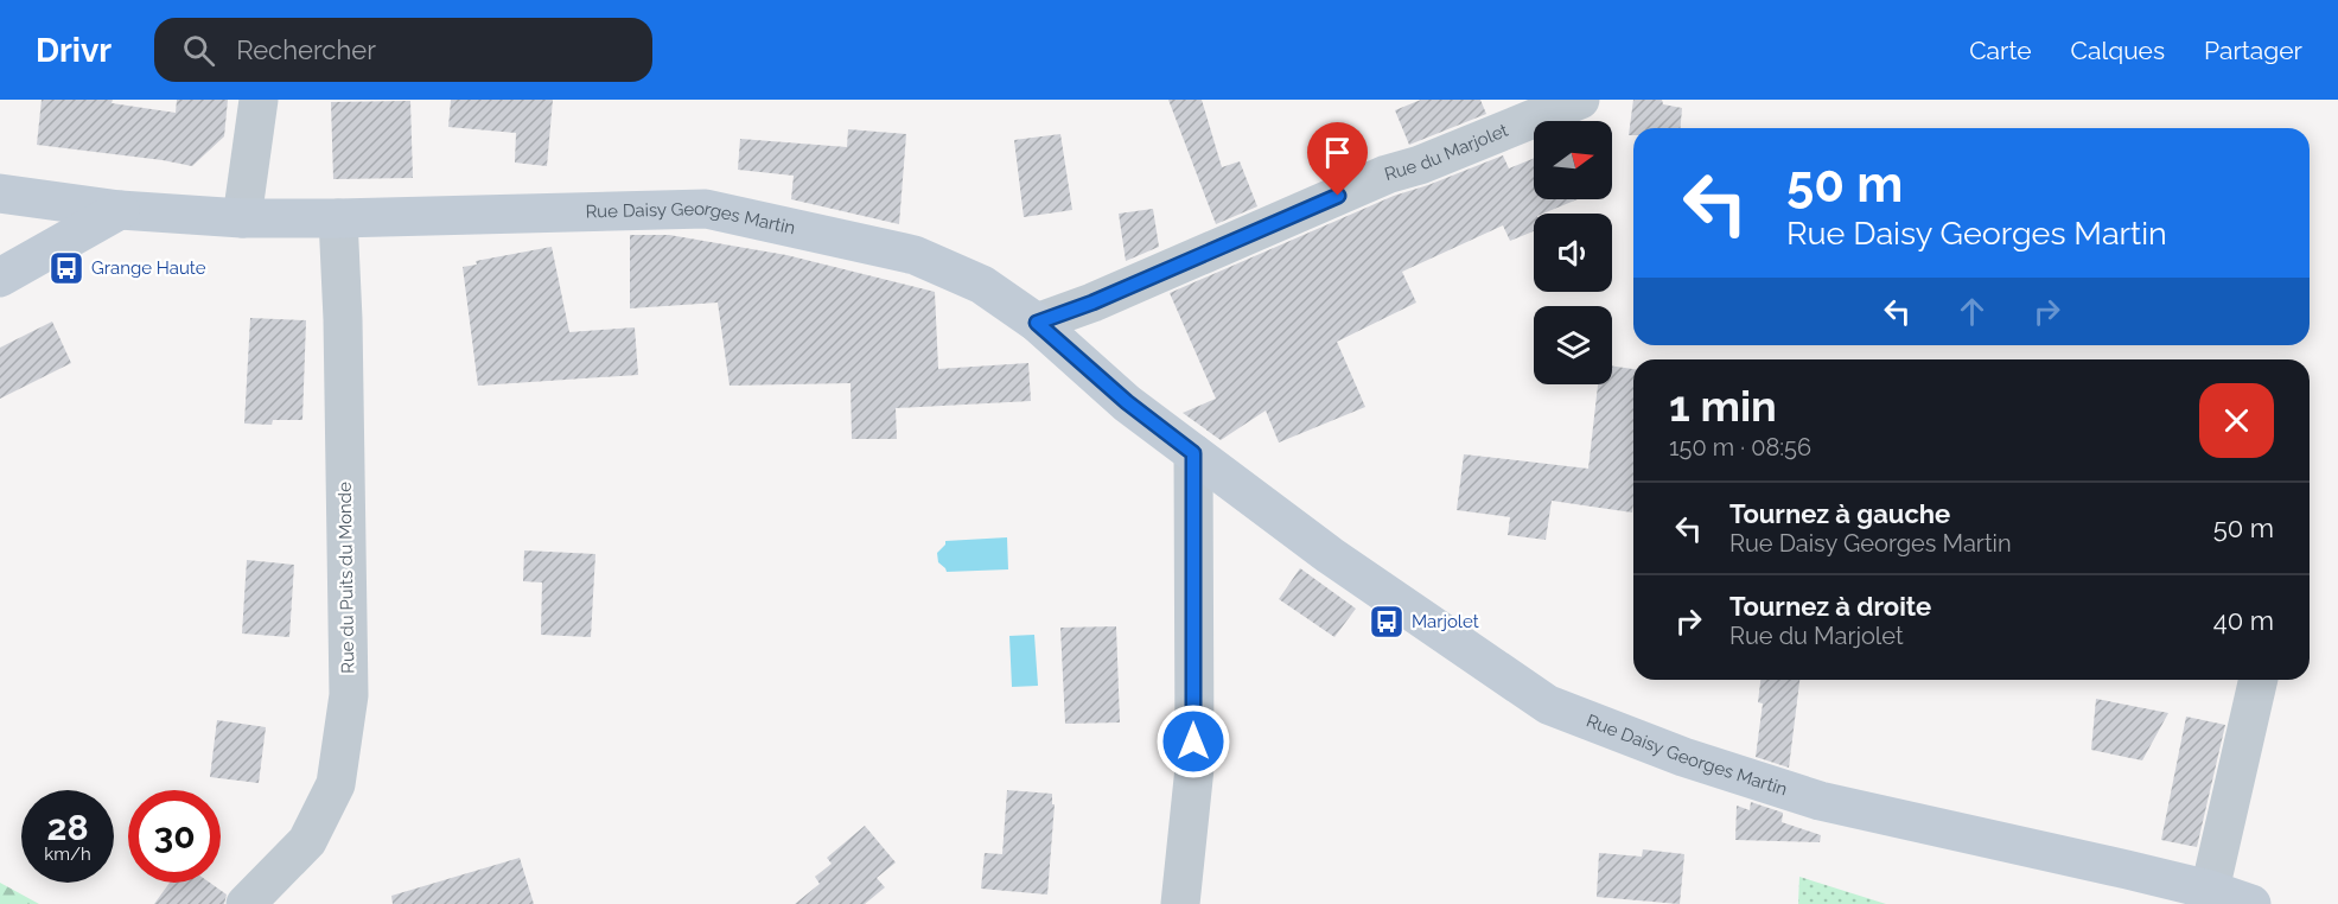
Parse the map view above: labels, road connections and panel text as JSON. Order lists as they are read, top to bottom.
{
  "streets": {
    "street": ["Rue du Marjolet", "Rue Daisy Georges Martin", "Rue du Puits du Monde"]
  },
  "crossings": [
    ["Rue du Marjolet", "Rue Daisy Georges Martin"],
    ["Rue Daisy Georges Martin", "Rue du Puits du Monde"]
  ],
  "places": {
    "bus stop": ["Grange Haute", "Marjolet"]
  },
  "north": "right",
  "page": {
    "header": "Drivr",
    "search": "Rechercher",
    "nav": ["Carte", "Calques", "Partager"],
    "turn": ["50 m", "Rue Daisy Georges Martin"],
    "heading": ["1 min", "150 m · 08:56"],
    "list": [
      {
        "name": "Tournez à gauche",
        "note": "Rue Daisy Georges Martin",
        "value": "50 m"
      },
      {
        "name": "Tournez à droite",
        "note": "Rue du Marjolet",
        "value": "40 m"
      }
    ],
    "speed": "28 km/h",
    "limit": "30"
  }
}
